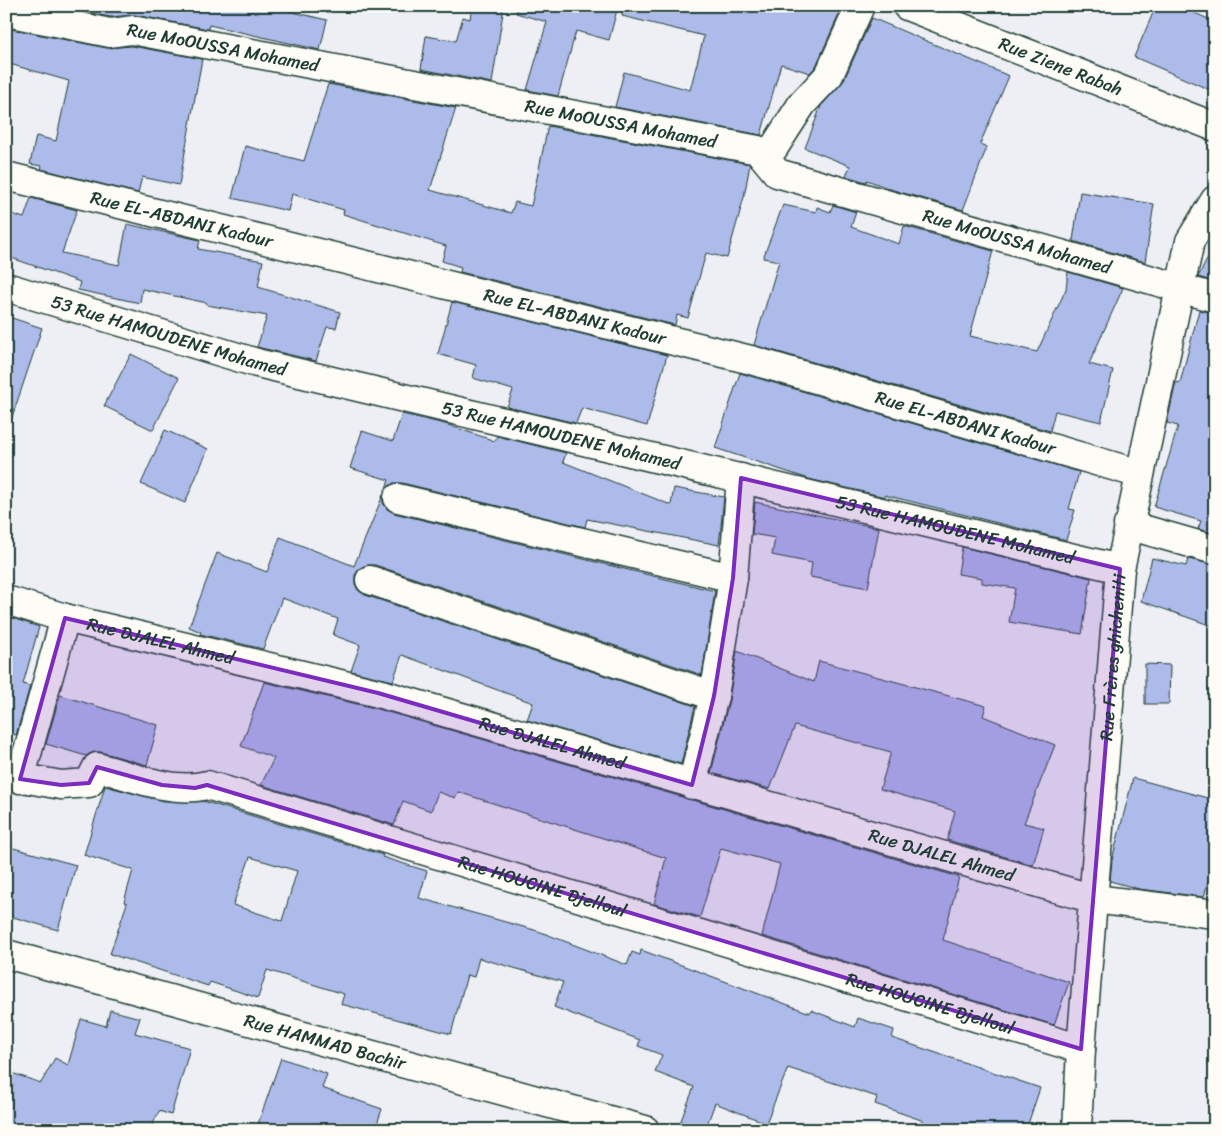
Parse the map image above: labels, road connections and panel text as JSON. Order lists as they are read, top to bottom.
{
  "streets": {
    "street": [
      "Rue MoOUSSA Mohamed",
      "Rue Ziene Rabah",
      "Rue EL-ABDANI Kadour",
      "53 Rue HAMOUDENE Mohamed",
      "Rue DJALEL Ahmed",
      "Rue Frères ghicheniti",
      "Rue HOUCINE Djelloul",
      "Rue HAMMAD Bachir"
    ]
  },
  "crossings": [
    ["Rue MoOUSSA Mohamed", "Rue Frères ghicheniti"],
    ["Rue EL-ABDANI Kadour", "Rue Frères ghicheniti"],
    ["53 Rue HAMOUDENE Mohamed", "Rue Frères ghicheniti"],
    ["Rue DJALEL Ahmed", "Rue Frères ghicheniti"],
    ["Rue Frères ghicheniti", "Rue HOUCINE Djelloul"]
  ]
}
